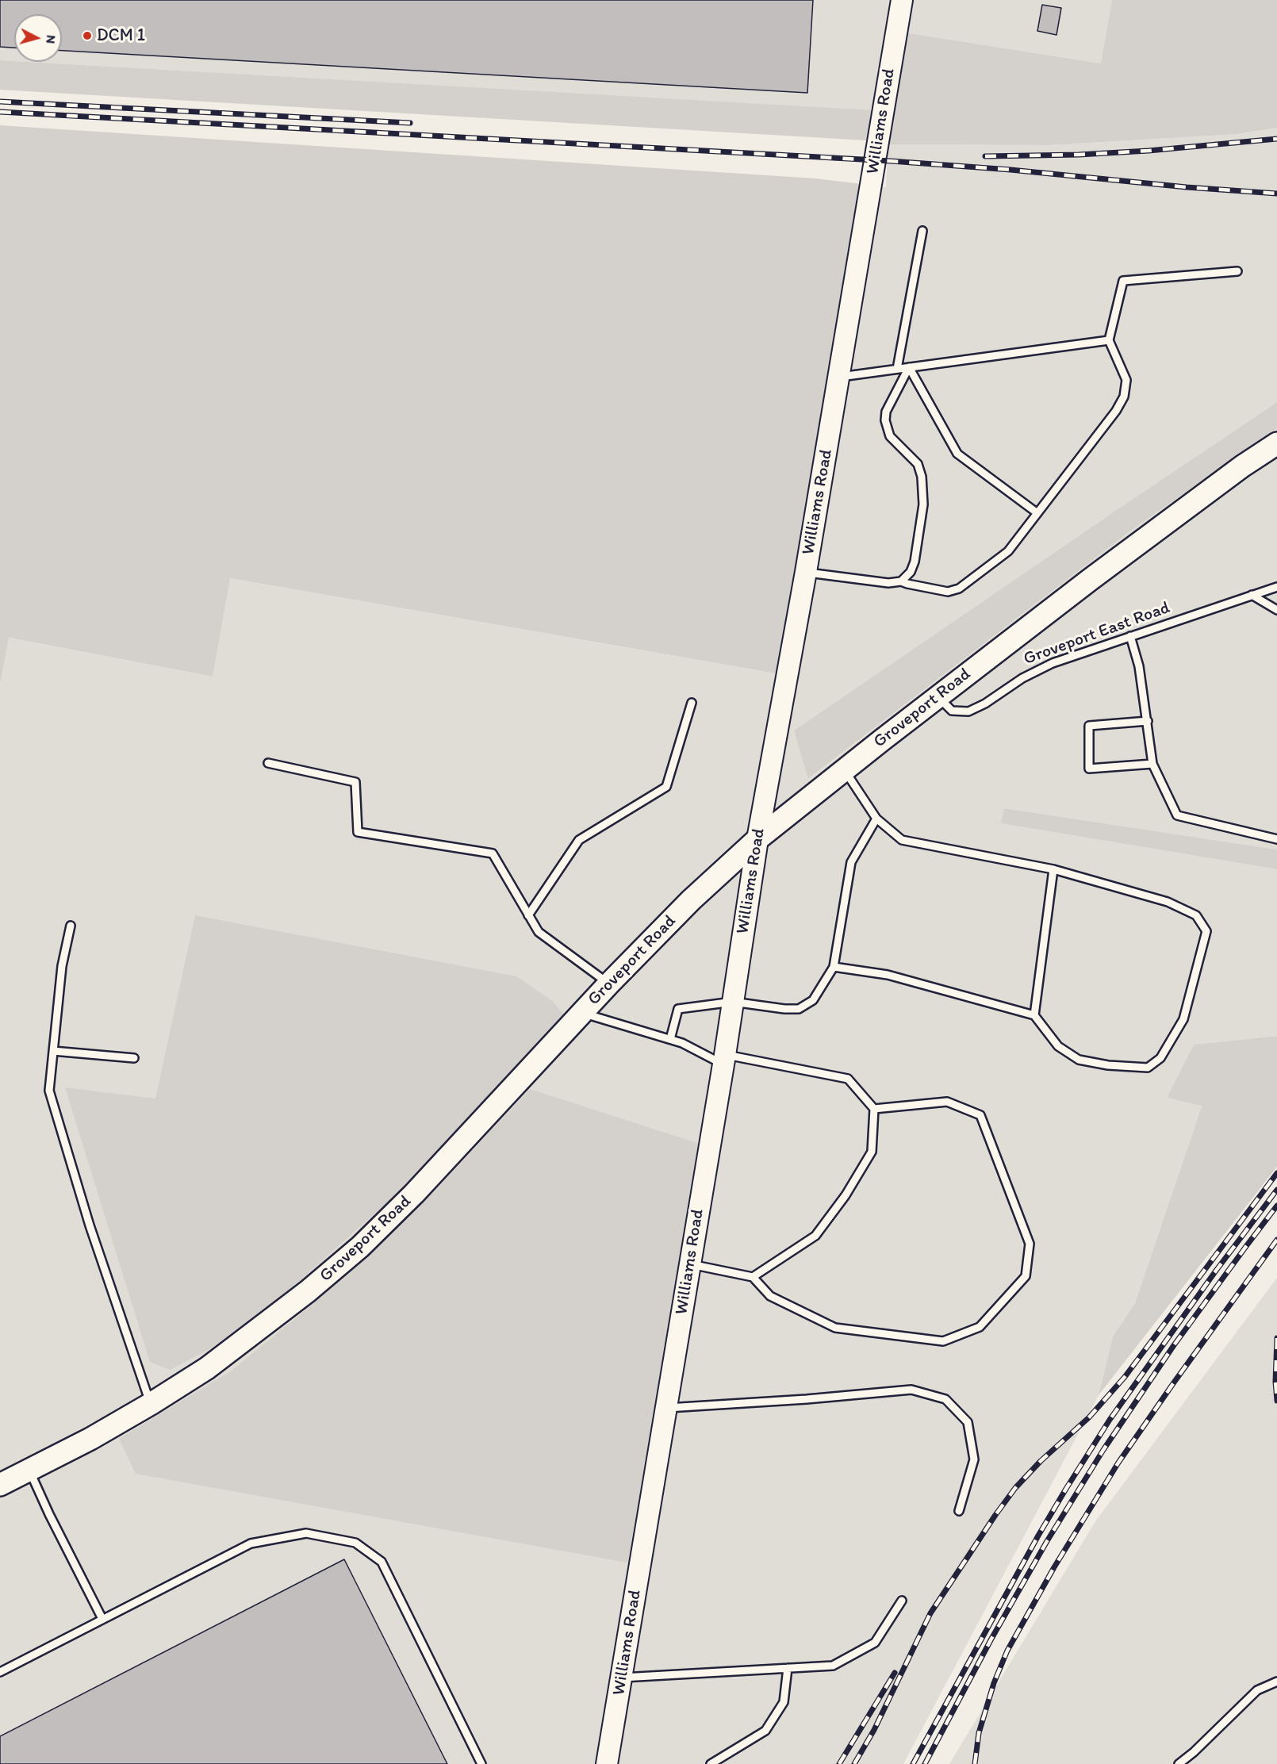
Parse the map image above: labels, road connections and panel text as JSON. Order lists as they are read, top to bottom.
{
  "streets": {
    "main road": ["Williams Road", "Groveport Road"],
    "lane": ["Groveport East Road"]
  },
  "crossings": [
    ["Williams Road", "Groveport Road"],
    ["Groveport East Road", "Groveport Road"]
  ],
  "places": ["DCM 1"],
  "north": "right"
}
